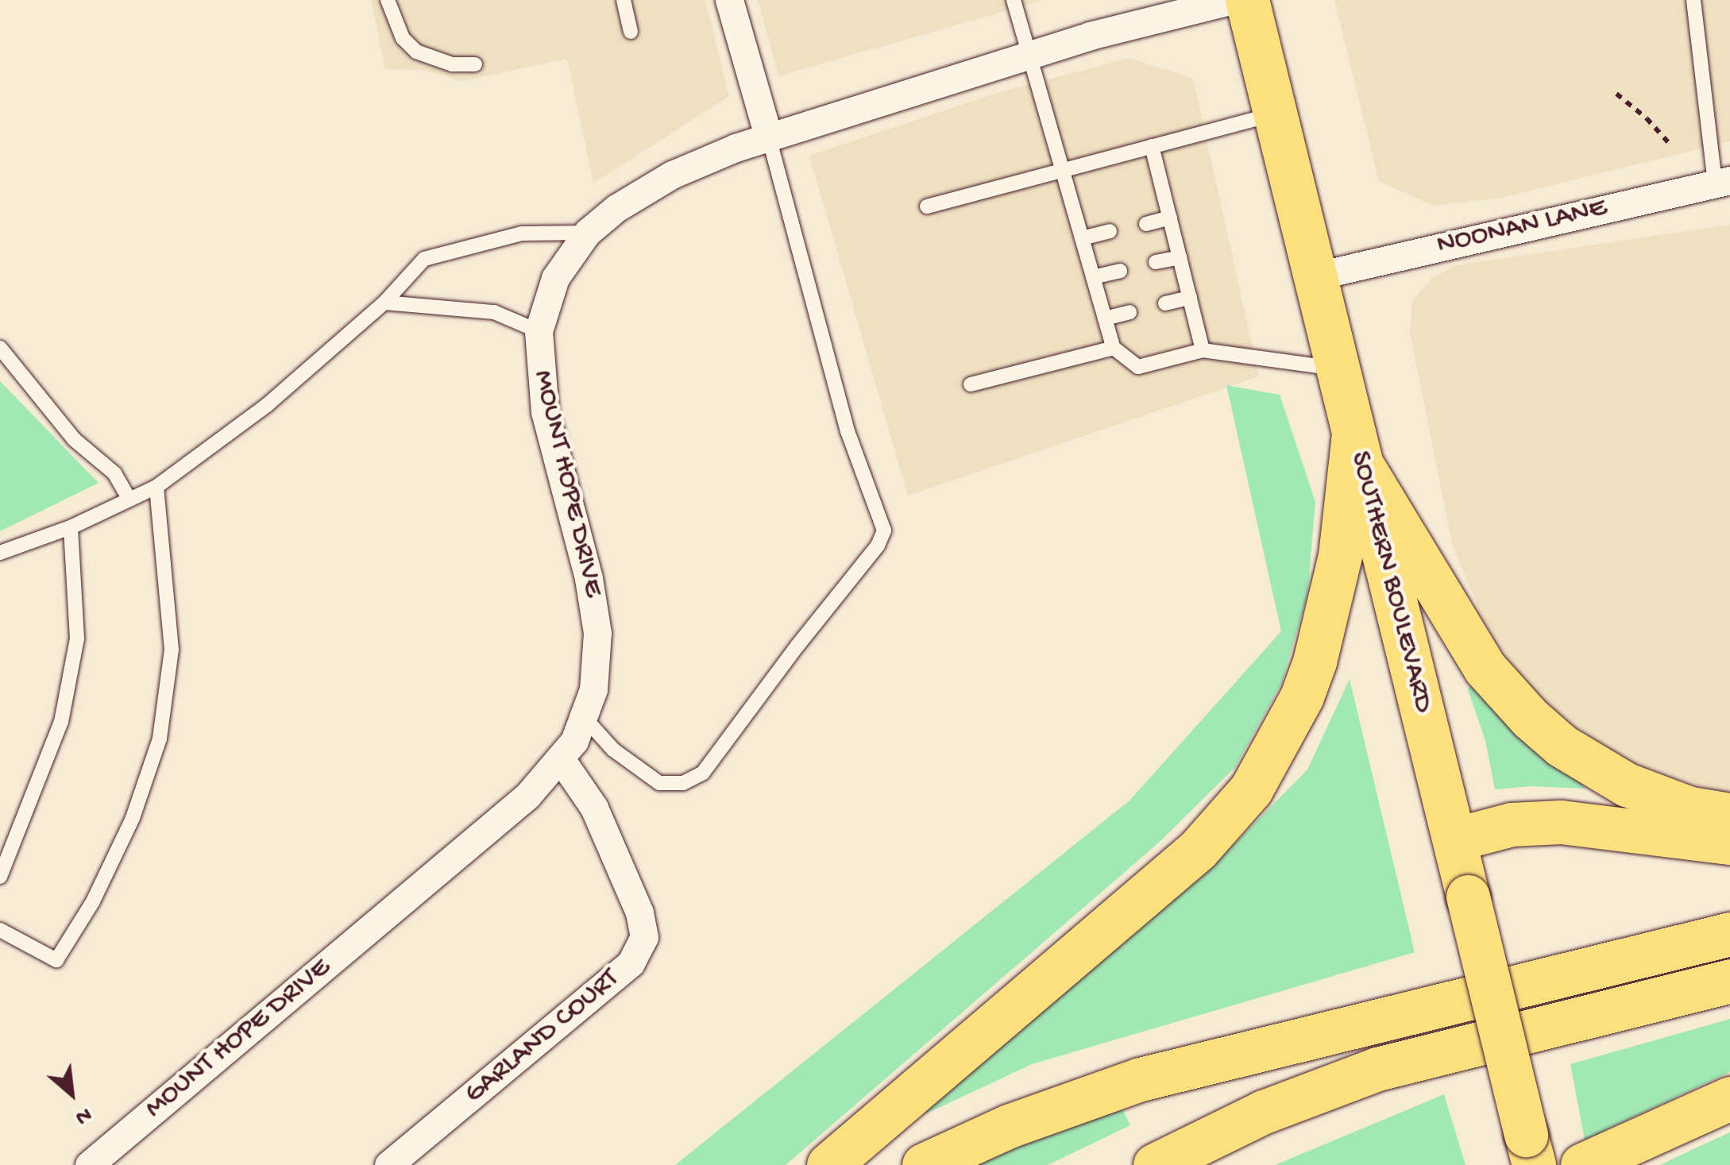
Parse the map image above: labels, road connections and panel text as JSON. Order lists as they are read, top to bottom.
{
  "streets": {
    "main road": ["SOUTHERN BOULEVARD"],
    "street": ["NOONAN LANE", "MOUNT HOPE DRIVE", "GARLAND COURT"]
  },
  "crossings": [
    ["NOONAN LANE", "SOUTHERN BOULEVARD"],
    ["MOUNT HOPE DRIVE", "GARLAND COURT"]
  ],
  "north": "bottom right"
}
